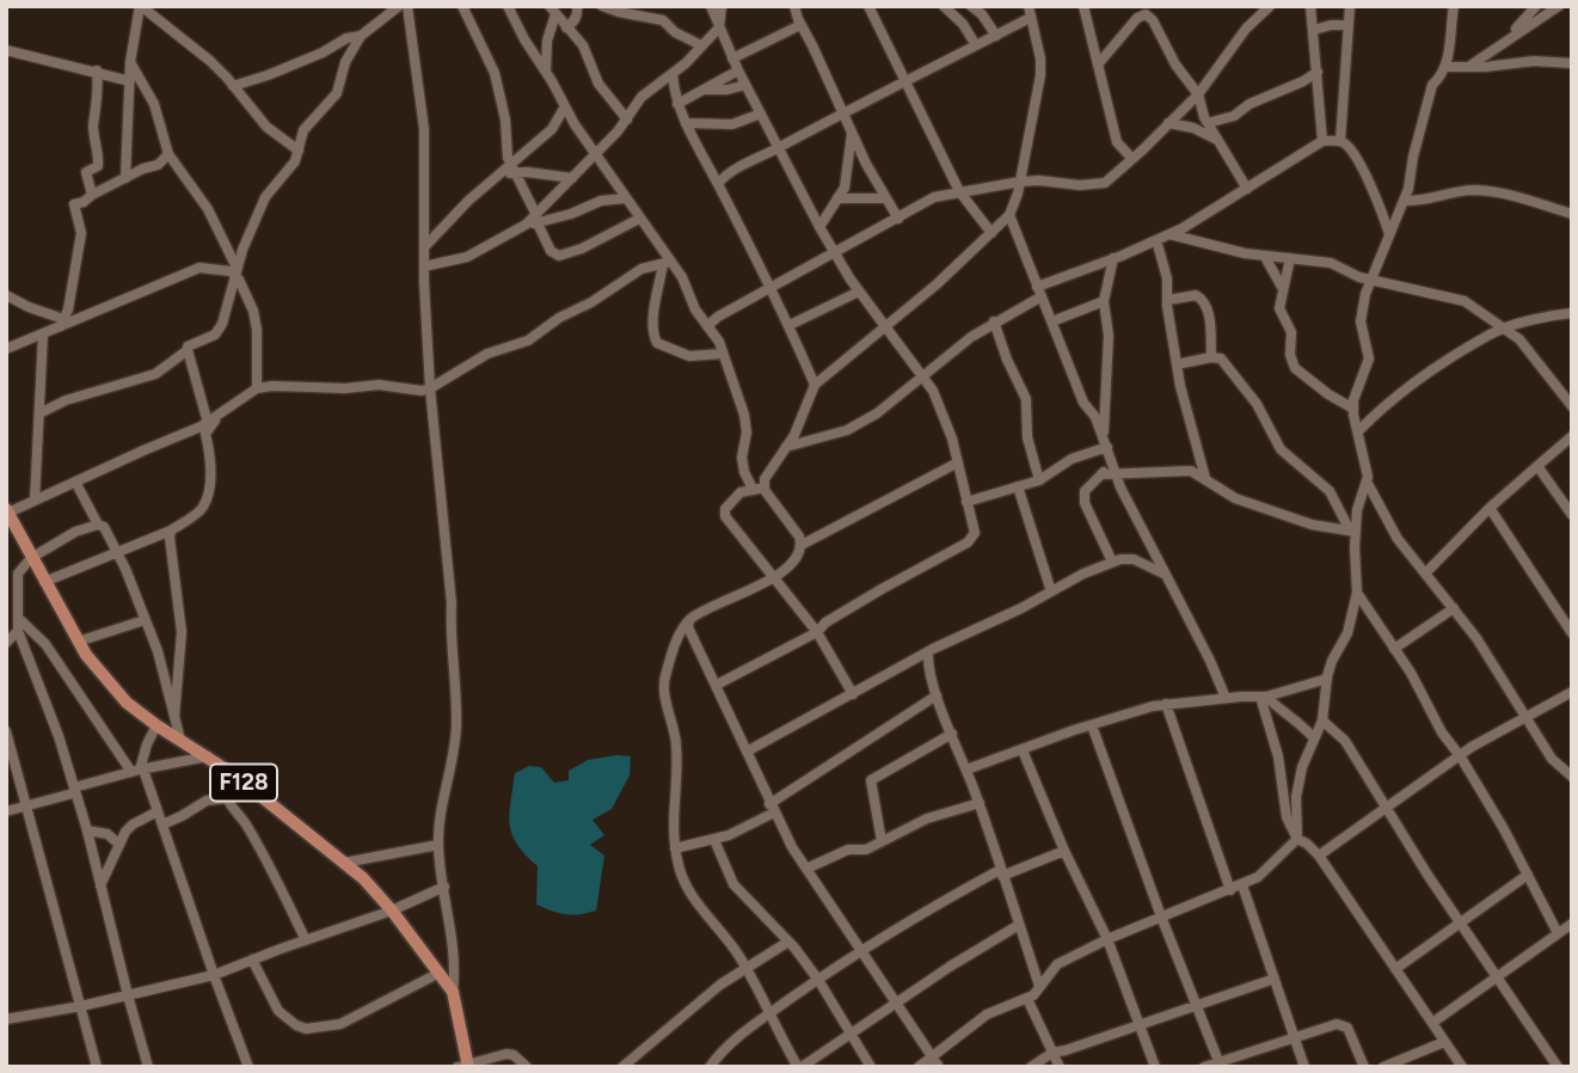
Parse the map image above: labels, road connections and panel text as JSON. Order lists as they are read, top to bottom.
{
  "streets": {
    "main road": ["F128"]
  }
}
